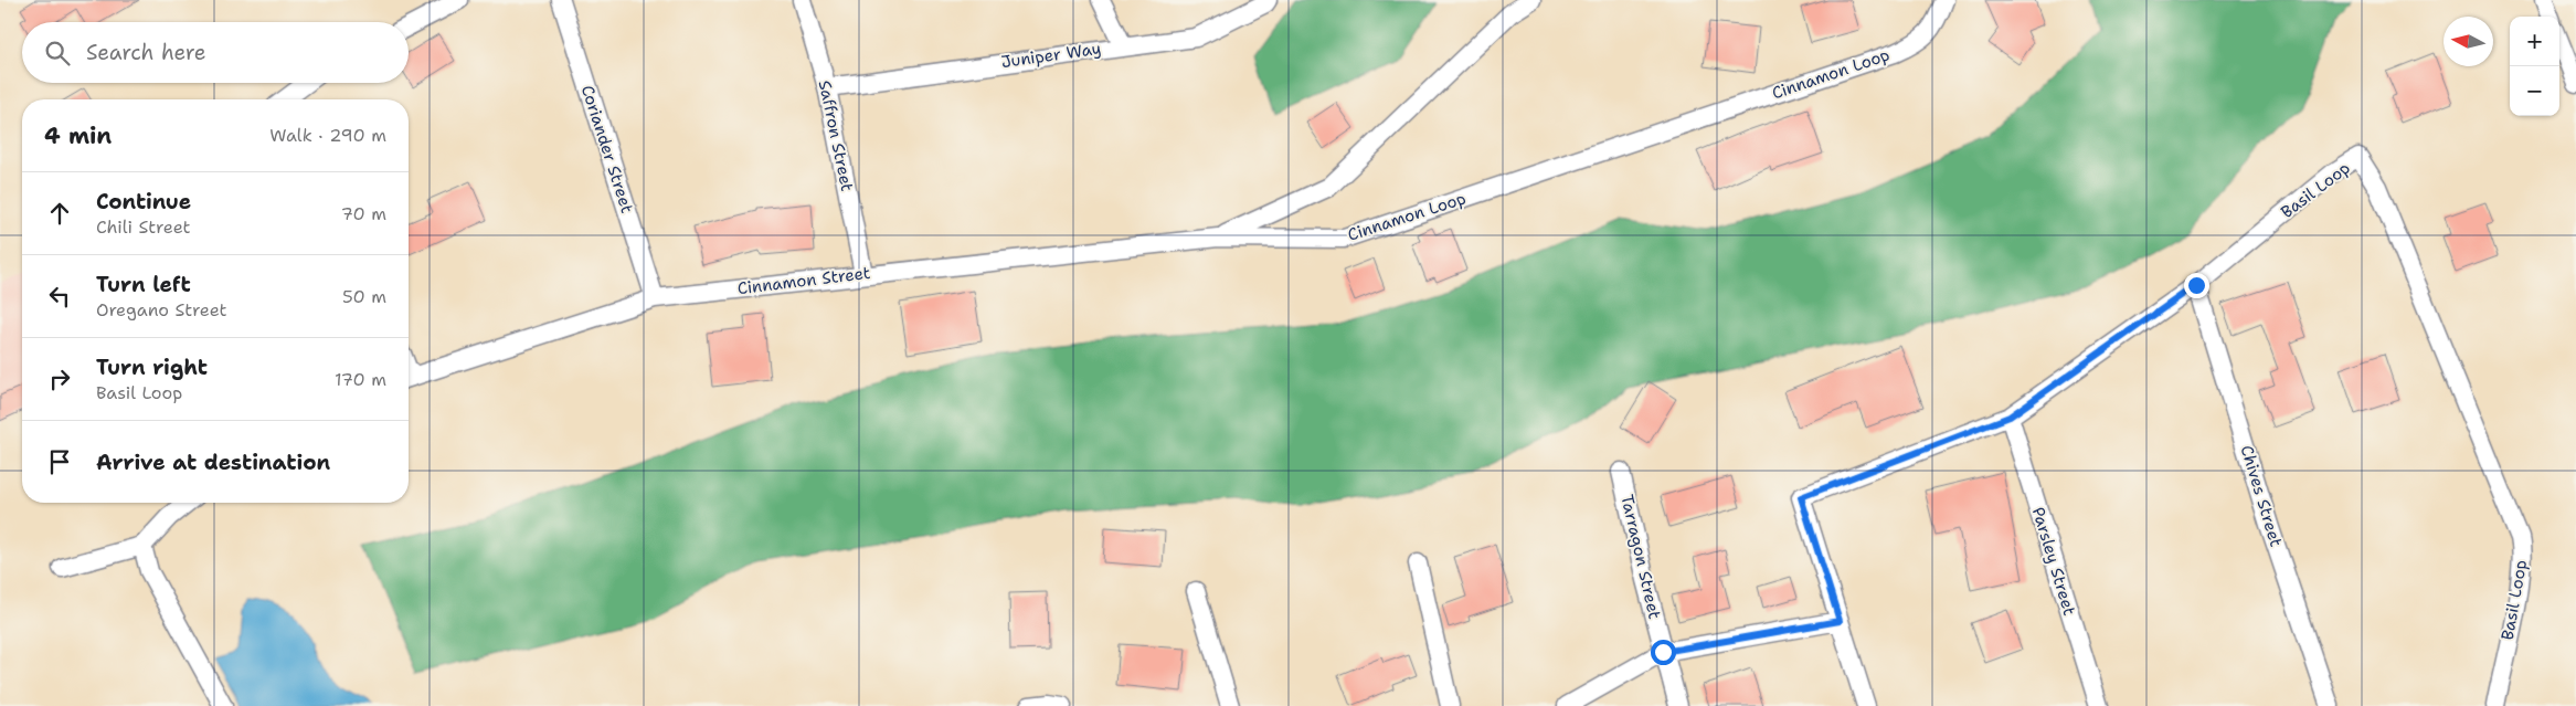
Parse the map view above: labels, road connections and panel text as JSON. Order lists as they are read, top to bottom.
{
  "streets": {
    "street": [
      "Juniper Way",
      "Cinnamon Loop",
      "Saffron Street",
      "Coriander Street",
      "Basil Loop",
      "Cinnamon Street",
      "Chives Street",
      "Tarragon Street",
      "Parsley Street"
    ]
  },
  "crossings": [
    ["Juniper Way", "Saffron Street"],
    ["Cinnamon Loop", "Cinnamon Street"],
    ["Saffron Street", "Cinnamon Street"],
    ["Coriander Street", "Cinnamon Street"],
    ["Basil Loop", "Chives Street"],
    ["Basil Loop", "Parsley Street"]
  ],
  "north": "left",
  "page": {
    "map_buttons": ["+", "−"],
    "search": "Search here",
    "heading": ["4 min", "Walk · 290 m"],
    "list": [
      ["Continue", "Chili Street", "70 m"],
      ["Turn left", "Oregano Street", "50 m"],
      ["Turn right", "Basil Loop", "170 m"],
      "Arrive at destination"
    ]
  }
}
